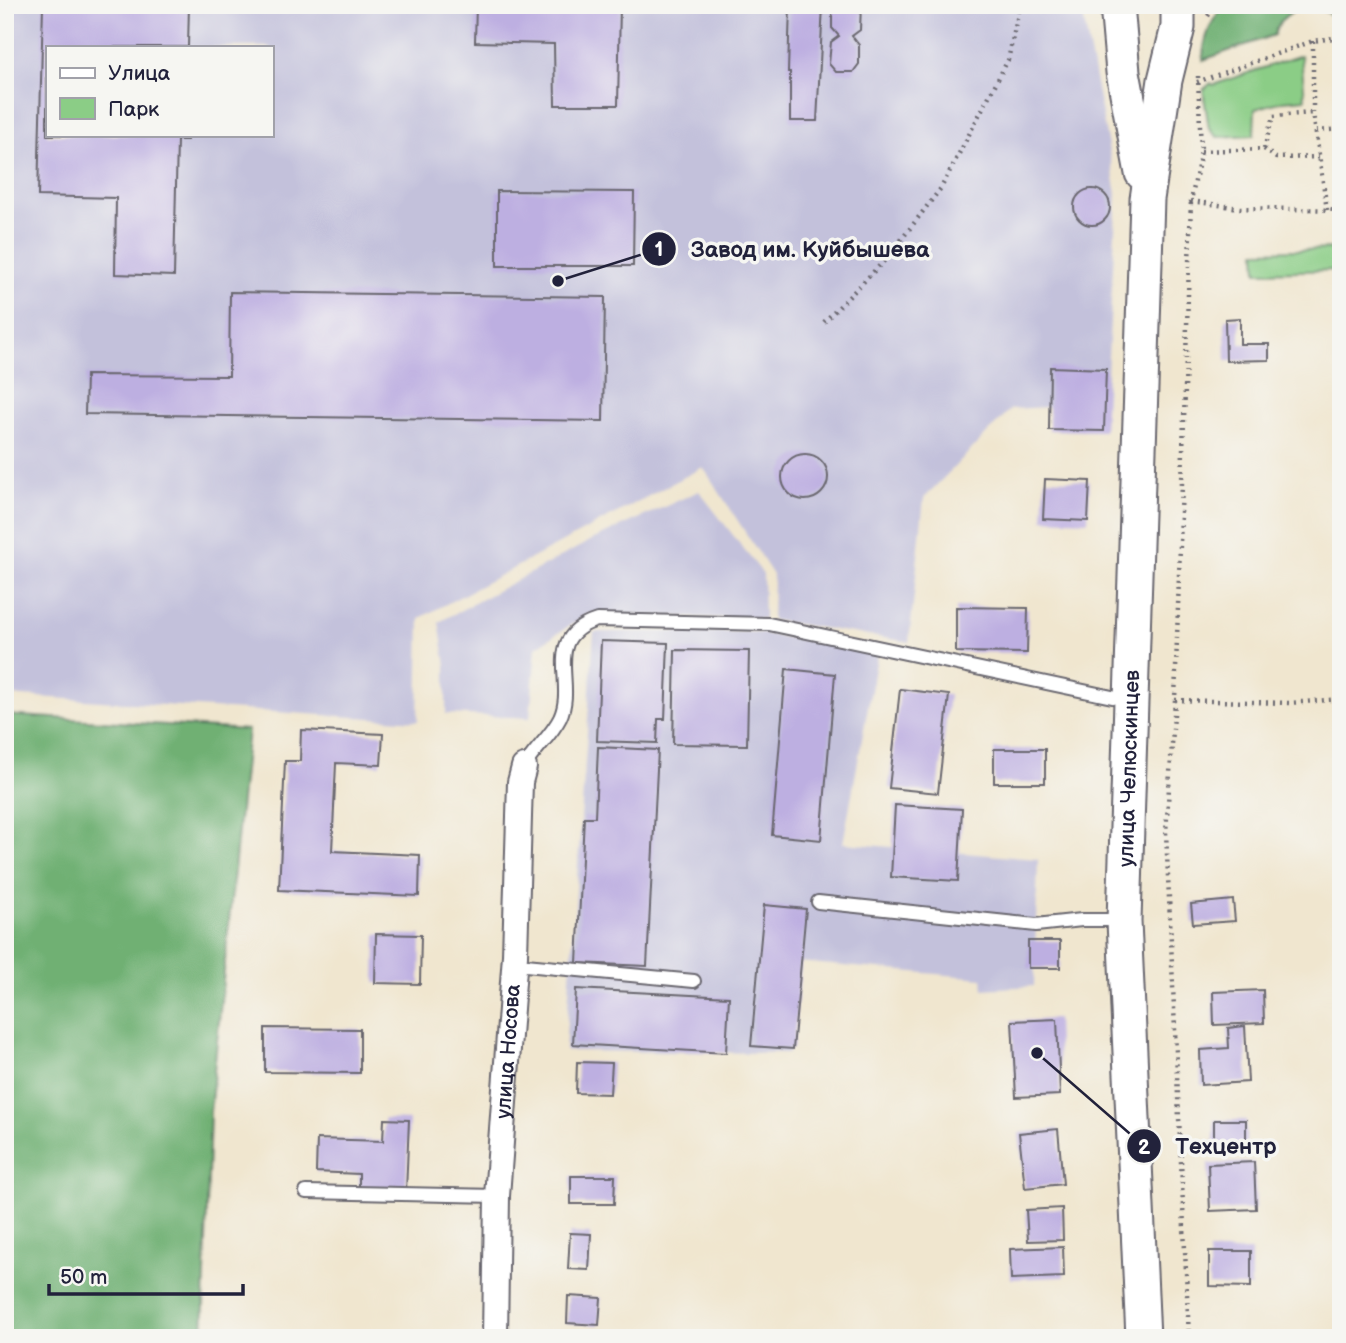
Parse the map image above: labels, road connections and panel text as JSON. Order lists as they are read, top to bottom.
{
  "streets": {
    "main road": ["улица Челюскинцев"],
    "street": ["улица Носова"]
  },
  "places": ["Завод им. Куйбышева", "Техцентр"],
  "legend": ["Улица", "Парк"],
  "scale_bar": "50 m"
}
